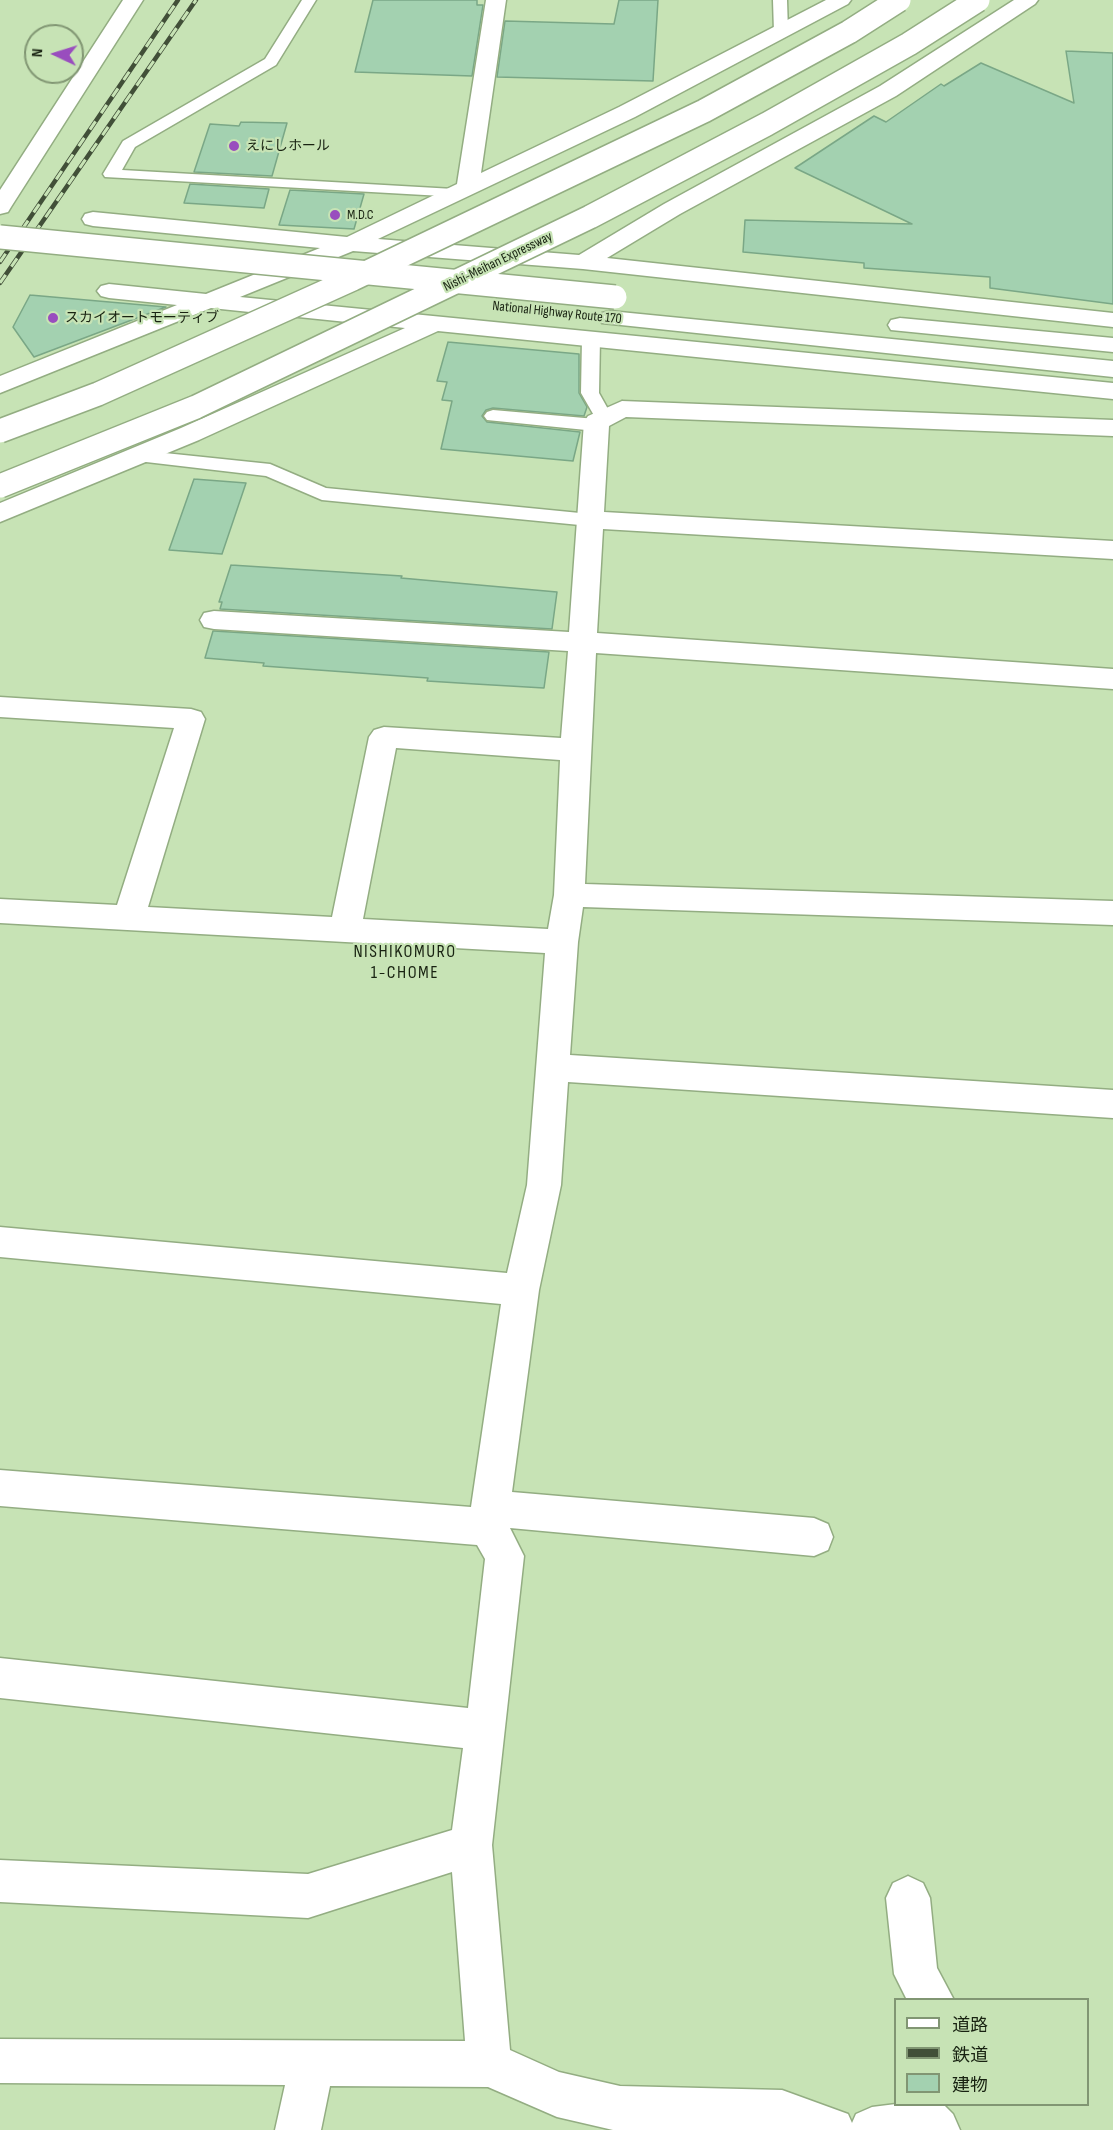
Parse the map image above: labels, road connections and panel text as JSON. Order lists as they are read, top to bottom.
{
  "streets": {
    "main road": ["Nishi-Meihan Expressway", "National Highway Route 170"]
  },
  "districts": ["NISHIKOMURO 1-CHOME"],
  "places": ["えにしホール", "M.D.C", "スカイオートモーティブ"],
  "legend": ["道路", "鉄道", "建物"],
  "north": "left"
}
